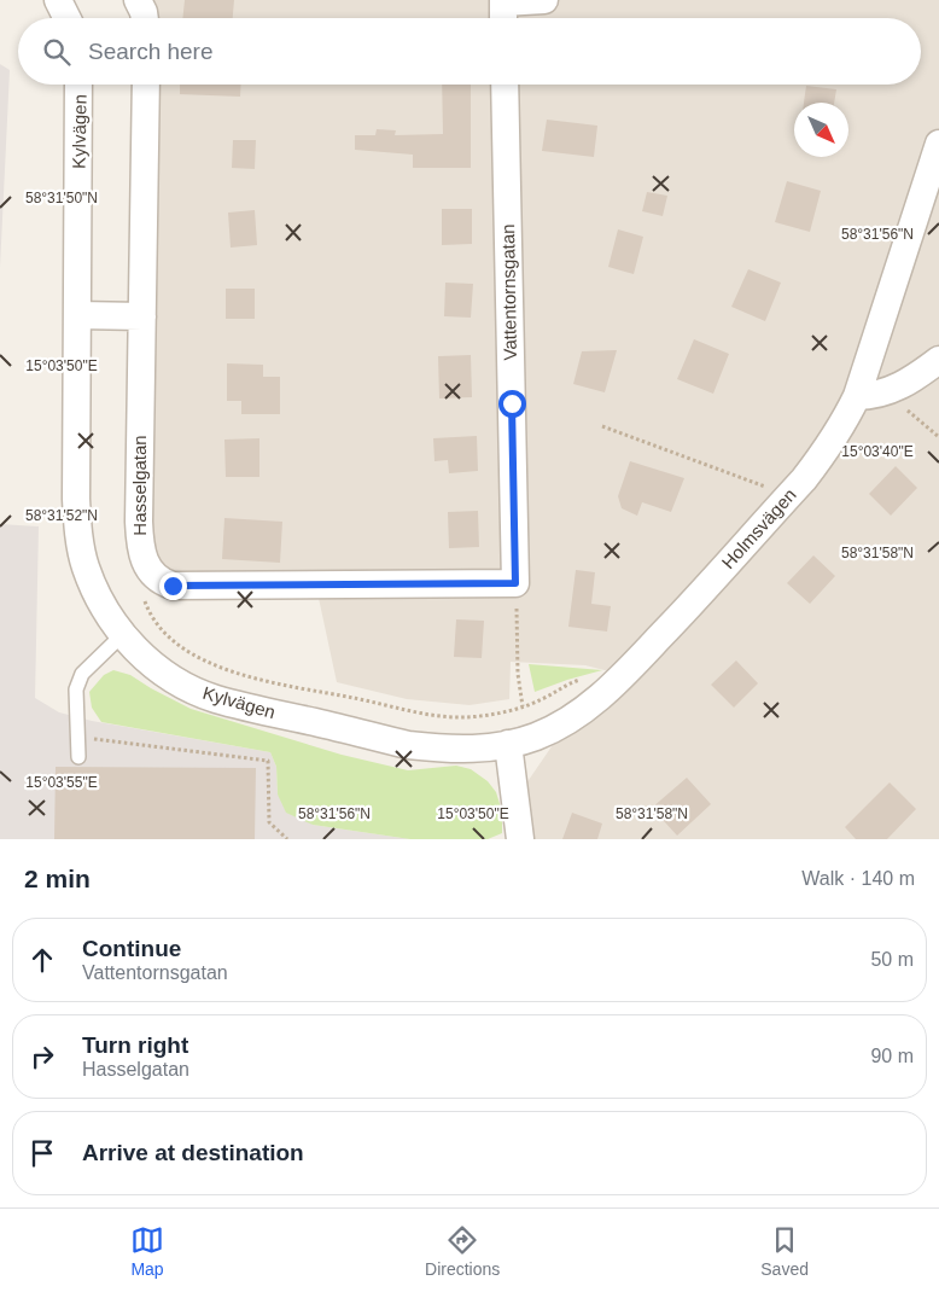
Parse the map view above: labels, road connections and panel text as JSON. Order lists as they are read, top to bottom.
{
  "streets": {
    "street": [
      "Kylvägen",
      "Vattentornsgatan",
      "Hasselgatan",
      "Holmsvägen"
    ]
  },
  "crossings": [
    ["Kylvägen", "Holmsvägen"]
  ],
  "north": "bottom right",
  "page": {
    "search": "Search here",
    "heading": ["2 min", "Walk · 140 m"],
    "list": [
      ["Continue", "Vattentornsgatan", "50 m"],
      ["Turn right", "Hasselgatan", "90 m"],
      "Arrive at destination"
    ],
    "nav": ["Map", "Directions", "Saved"]
  },
  "coordinates": [
    "58°31'50\"N",
    "58°31'56\"N",
    "15°03'50\"E",
    "15°03'40\"E",
    "58°31'52\"N",
    "58°31'58\"N",
    "15°03'55\"E"
  ]
}
